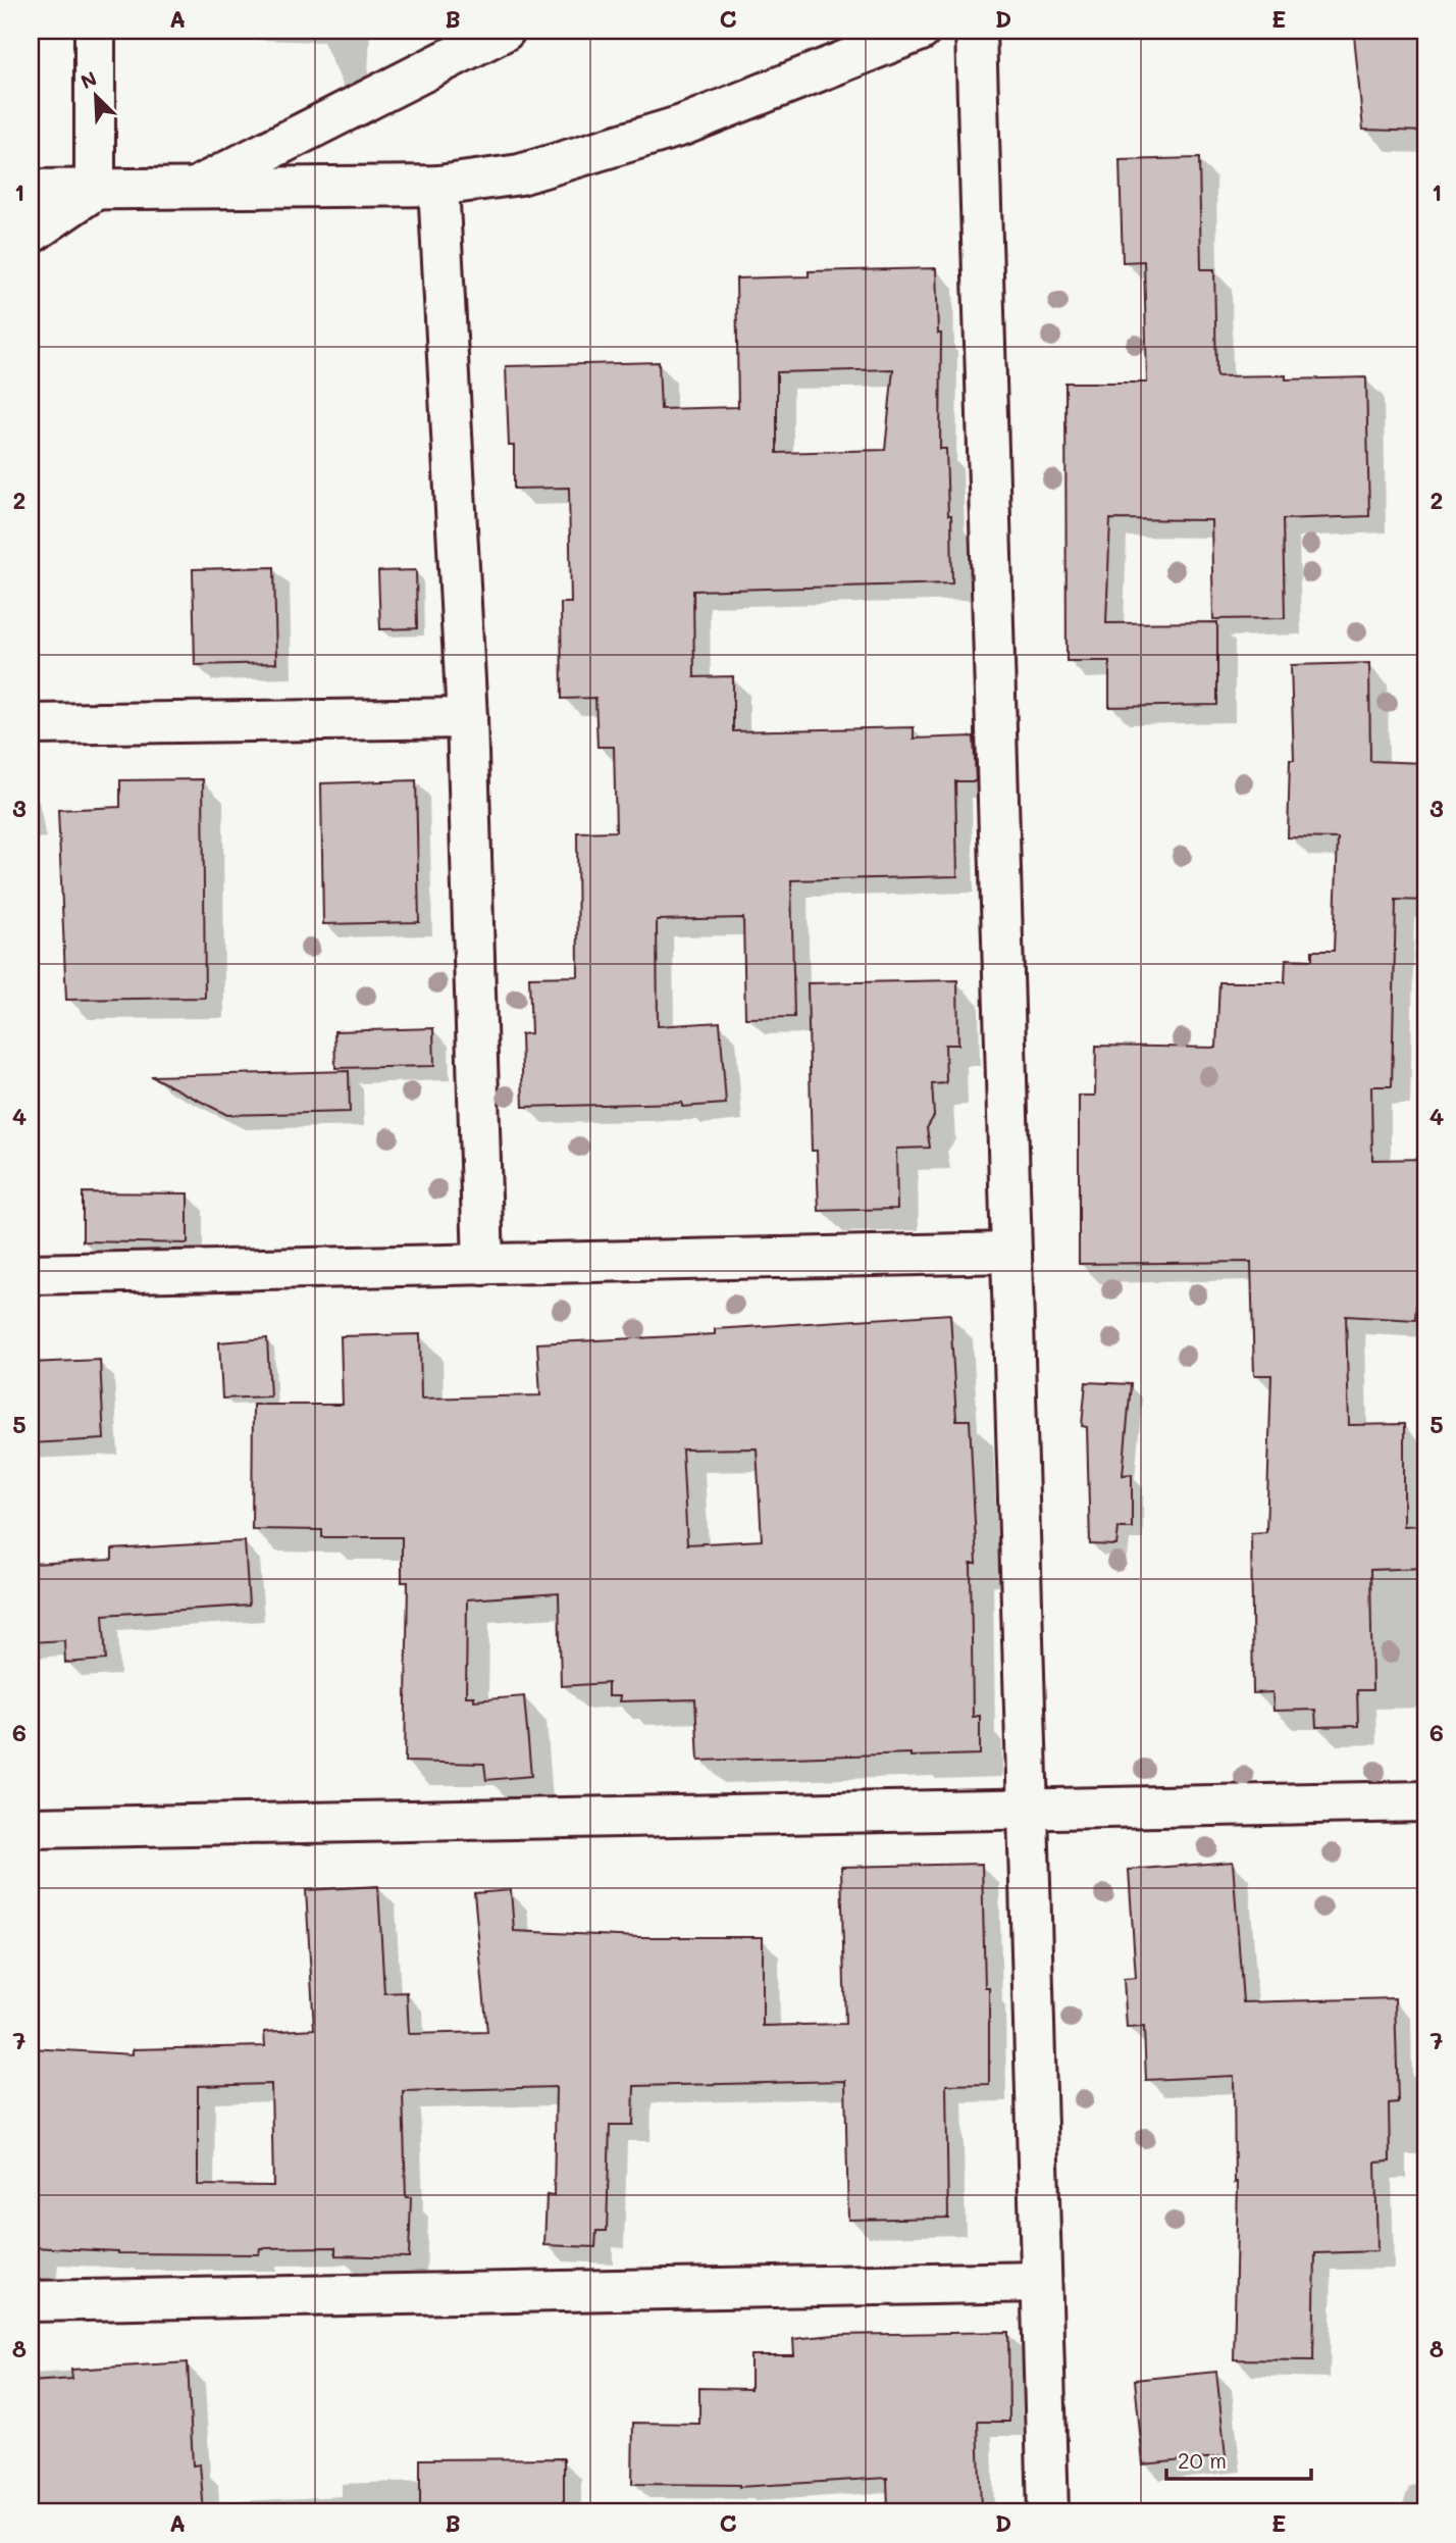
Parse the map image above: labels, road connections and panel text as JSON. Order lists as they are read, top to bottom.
{
  "scale_bar": "20 m",
  "north": "top left",
  "grid": {
    "columns": [
      "A",
      "B",
      "C",
      "D",
      "E"
    ],
    "rows": [
      "1",
      "2",
      "3",
      "4",
      "5",
      "6",
      "7",
      "8"
    ]
  }
}
